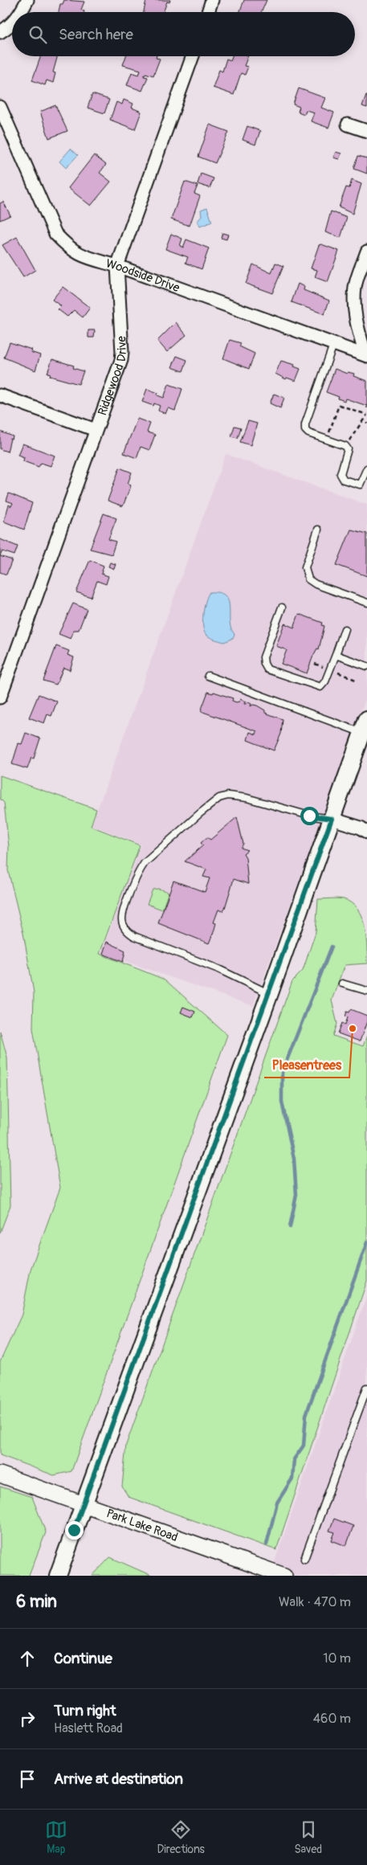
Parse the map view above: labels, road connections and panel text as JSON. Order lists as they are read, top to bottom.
{
  "streets": {
    "street": ["Woodside Drive", "Ridgewood Drive", "Park Lake Road"]
  },
  "crossings": [
    ["Woodside Drive", "Ridgewood Drive"]
  ],
  "places": ["Pleasentrees"],
  "page": {
    "search": "Search here",
    "heading": ["6 min", "Walk · 470 m"],
    "list": [
      ["Continue", "10 m"],
      ["Turn right", "Haslett Road", "460 m"],
      "Arrive at destination"
    ],
    "nav": ["Map", "Directions", "Saved"]
  }
}
